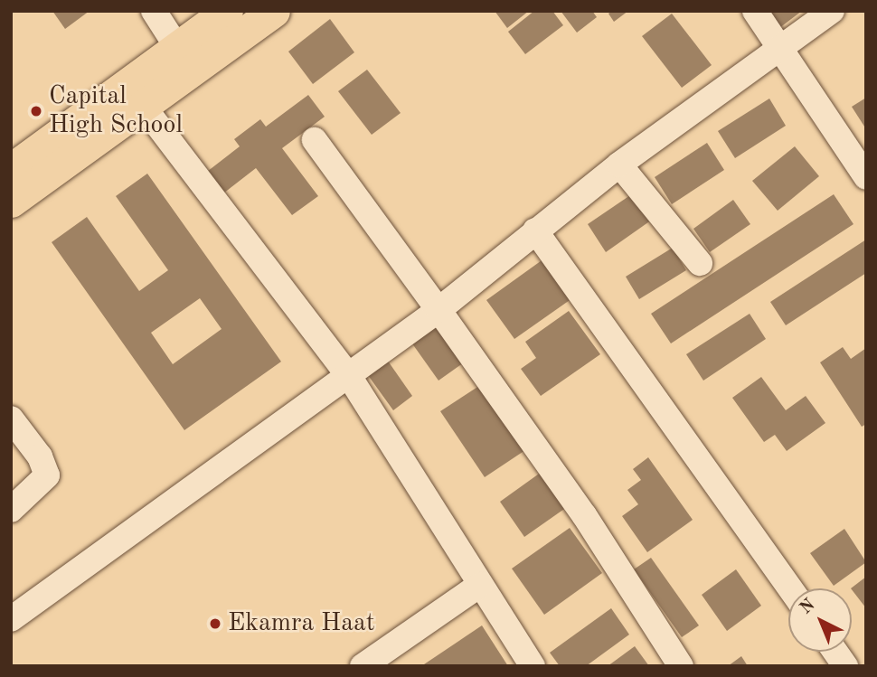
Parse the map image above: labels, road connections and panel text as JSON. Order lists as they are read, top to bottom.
{
  "places": ["Capital High School", "Ekamra Haat"],
  "north": "top left"
}
